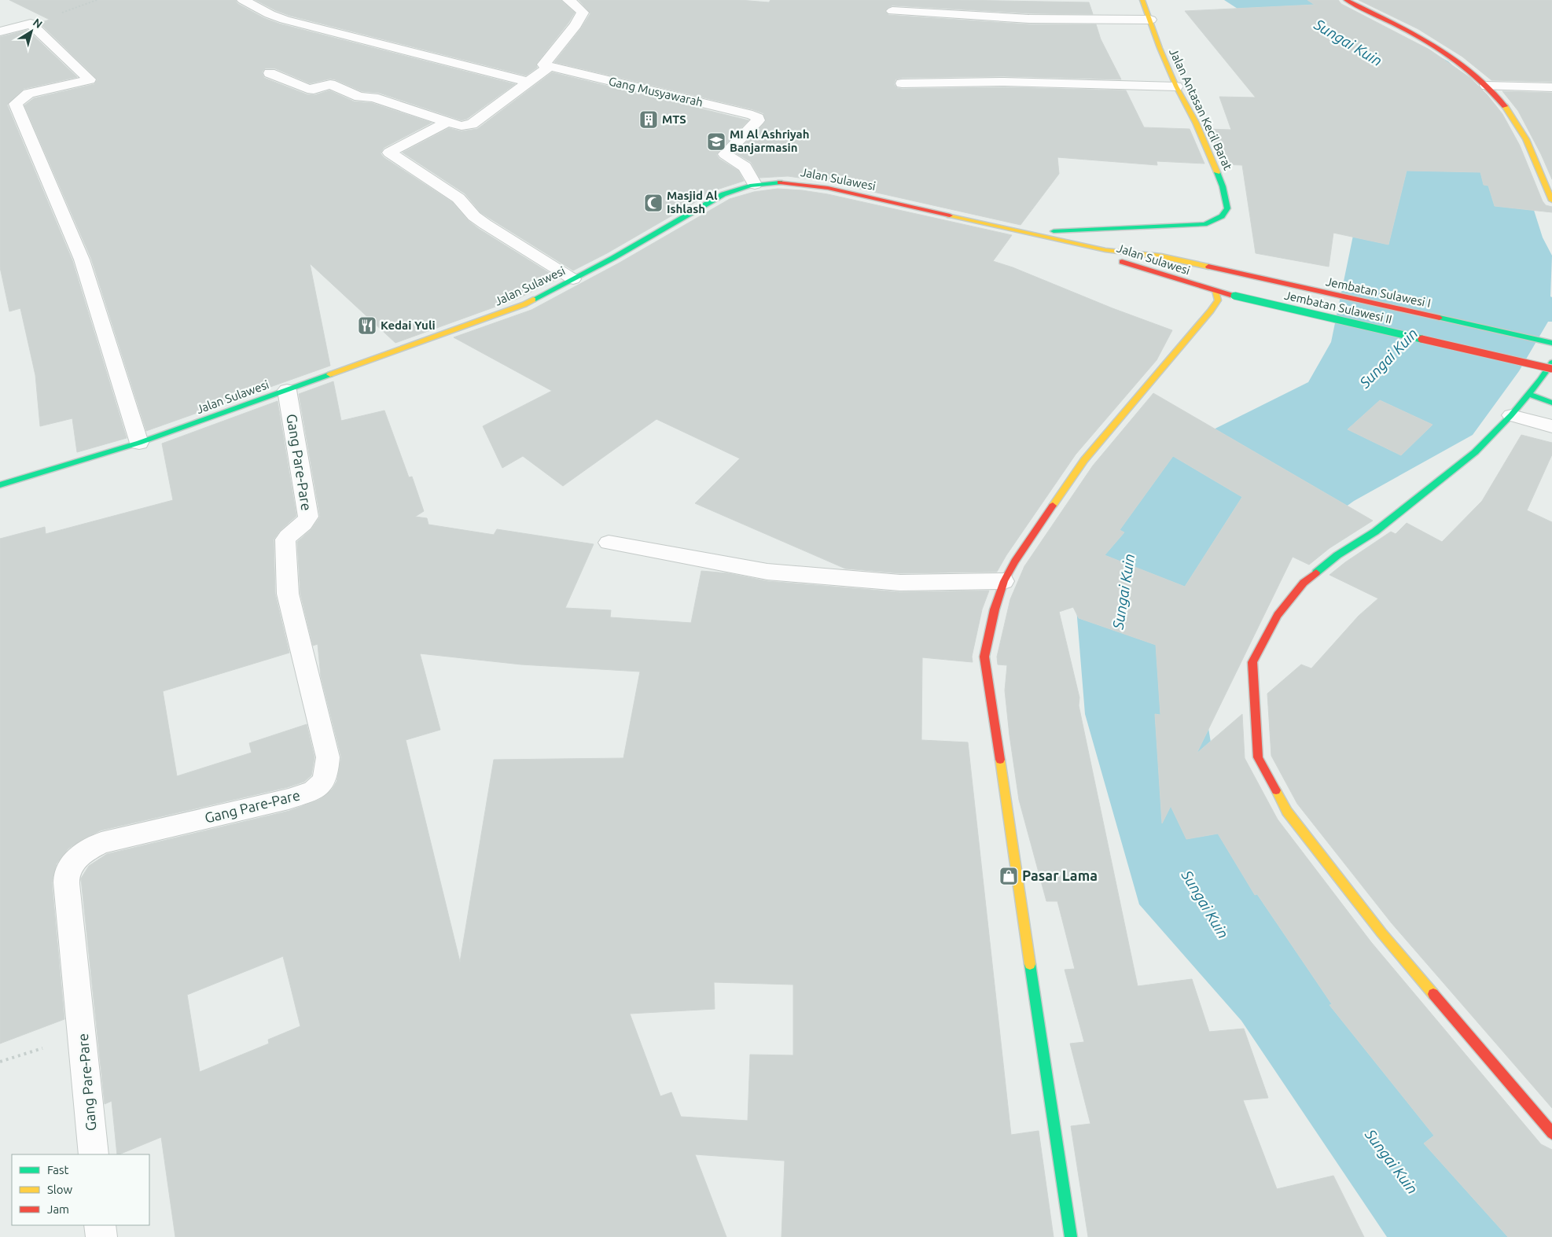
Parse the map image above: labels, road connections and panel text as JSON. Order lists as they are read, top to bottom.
{
  "streets": {
    "street": [
      "Gang Musyawarah",
      "Jalan Antasan Kecil Barat",
      "Jalan Sulawesi",
      "Jembatan Sulawesi I",
      "Jembatan Sulawesi II",
      "Gang Pare-Pare"
    ]
  },
  "crossings": [
    ["Gang Musyawarah", "Jalan Sulawesi"],
    ["Jalan Antasan Kecil Barat", "Jalan Sulawesi"],
    ["Jalan Sulawesi", "Jembatan Sulawesi I"],
    ["Jalan Sulawesi", "Jembatan Sulawesi II"],
    ["Jalan Sulawesi", "Gang Pare-Pare"]
  ],
  "water": ["Sungai Kuin"],
  "places": {
    "building": ["MTS"],
    "school or university": ["MI Al Ashriyah Banjarmasin"],
    "mosque": ["Masjid Al Ishlash"],
    "restaurant": ["Kedai Yuli"],
    "shop": ["Pasar Lama"]
  },
  "legend": ["Fast", "Slow", "Jam"],
  "north": "top right"
}
